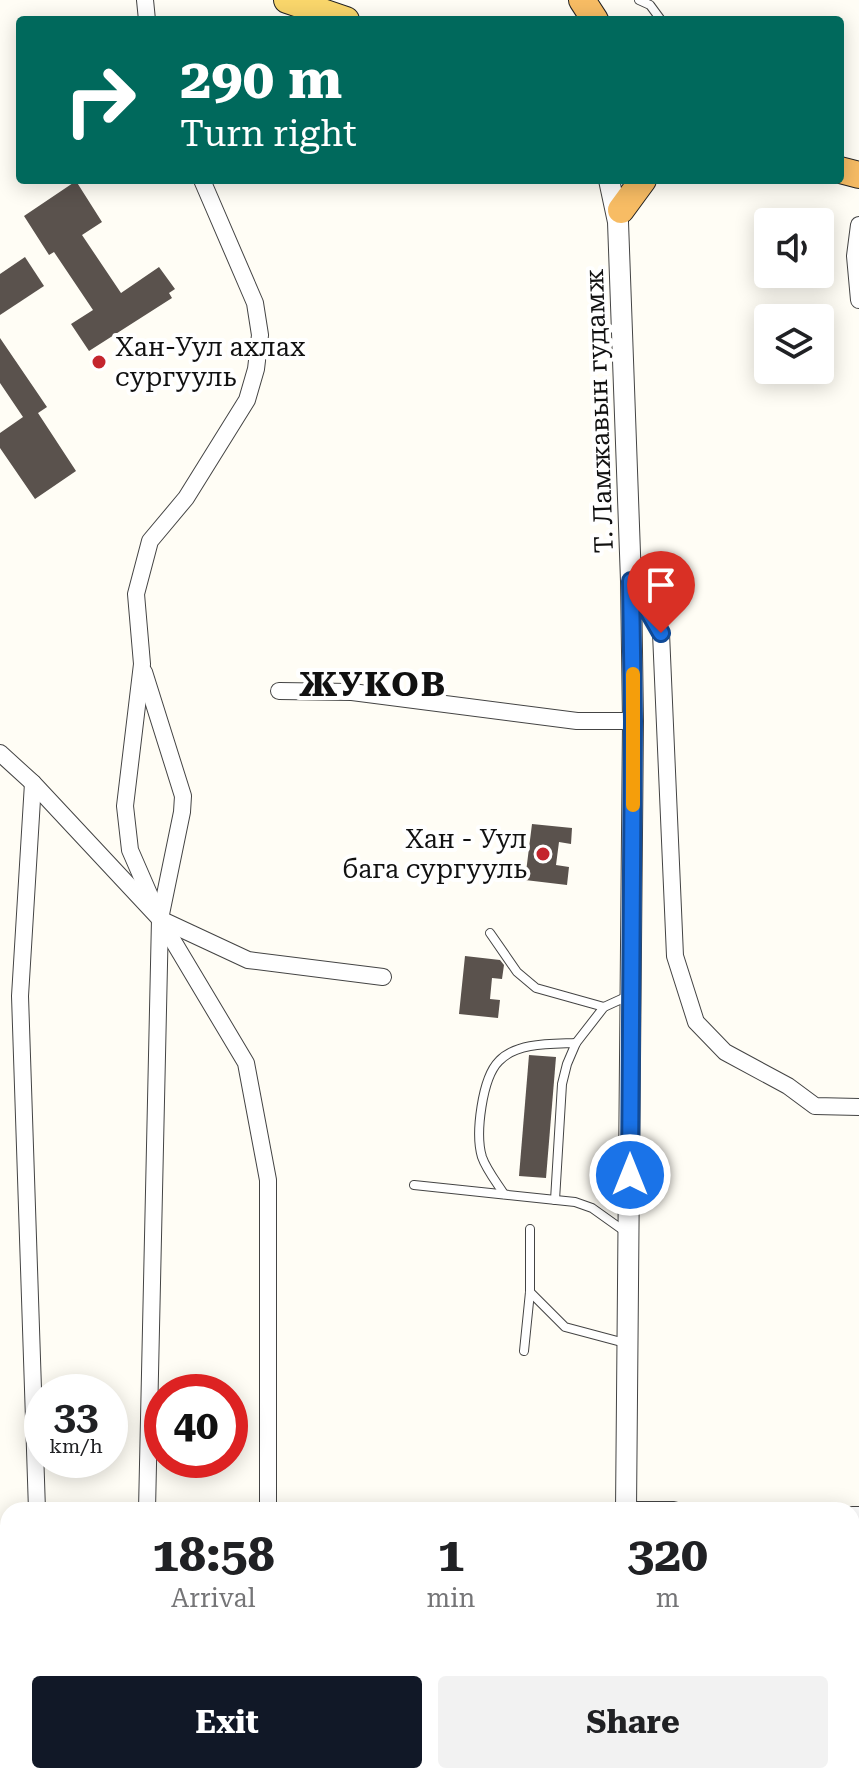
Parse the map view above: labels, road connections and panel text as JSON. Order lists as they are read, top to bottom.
{
  "streets": {
    "street": ["Т. Ламжавын гудамж"]
  },
  "districts": ["ЖУКОВ"],
  "places": ["Хан-Уул ахлах сургууль", "Хан - Уул бага сургууль"],
  "page": {
    "turn": ["290 m", "Turn right"],
    "speed": "33 km/h",
    "limit": "40",
    "eta": [
      "18:58",
      "Arrival",
      "1",
      "min",
      "320",
      "m"
    ],
    "buttons": ["Exit", "Share"]
  }
}
